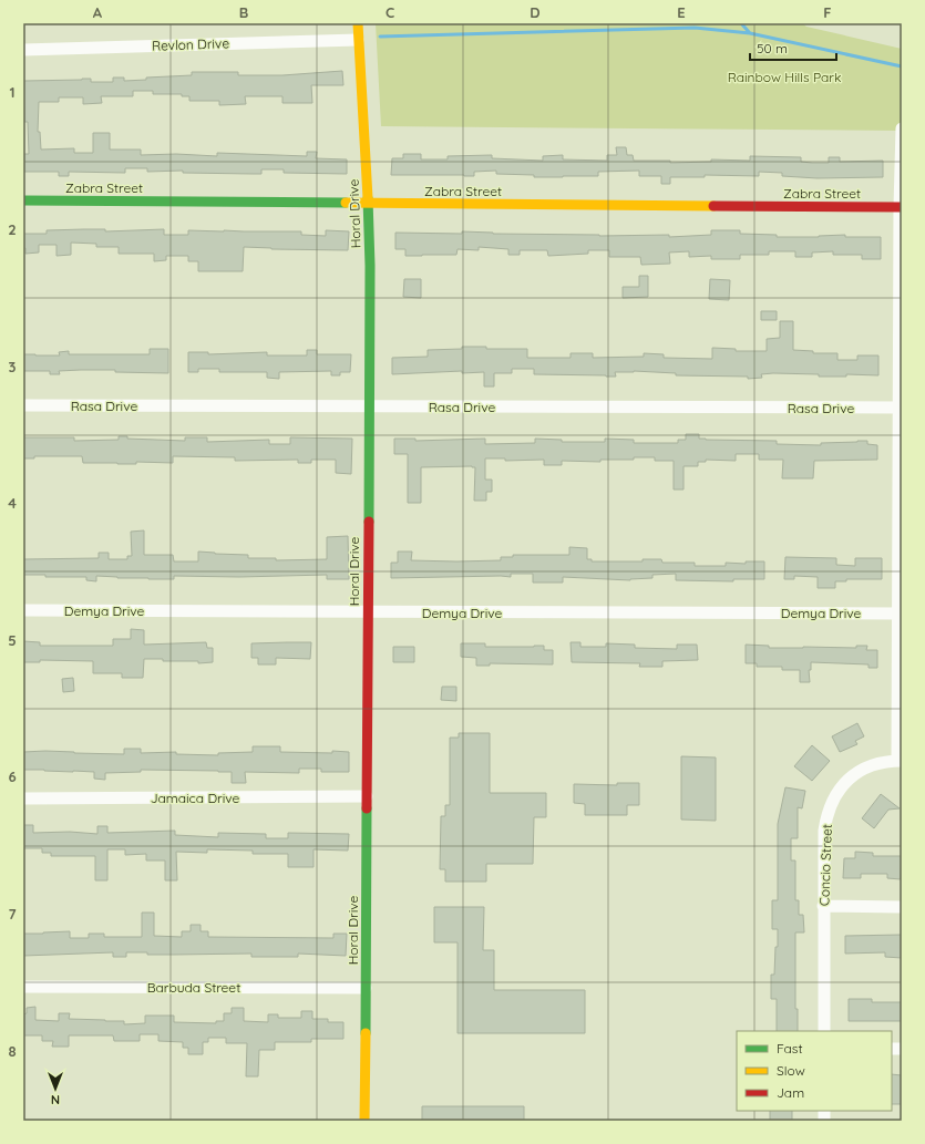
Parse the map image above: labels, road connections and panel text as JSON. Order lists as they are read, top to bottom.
{
  "streets": {
    "street": [
      "Revlon Drive",
      "Zabra Street",
      "Horal Drive",
      "Rasa Drive",
      "Demya Drive",
      "Jamaica Drive",
      "Concio Street",
      "Barbuda Street"
    ]
  },
  "crossings": [
    ["Revlon Drive", "Horal Drive"],
    ["Zabra Street", "Horal Drive"],
    ["Zabra Street", "Concio Street"],
    ["Horal Drive", "Rasa Drive"],
    ["Horal Drive", "Demya Drive"],
    ["Horal Drive", "Jamaica Drive"],
    ["Horal Drive", "Barbuda Street"],
    ["Rasa Drive", "Concio Street"],
    ["Demya Drive", "Concio Street"]
  ],
  "parks": ["Rainbow Hills Park"],
  "legend": ["Fast", "Slow", "Jam"],
  "scale_bar": "50 m",
  "north": "bottom",
  "grid": {
    "columns": [
      "A",
      "B",
      "C",
      "D",
      "E",
      "F"
    ],
    "rows": [
      "1",
      "2",
      "3",
      "4",
      "5",
      "6",
      "7",
      "8"
    ]
  }
}
